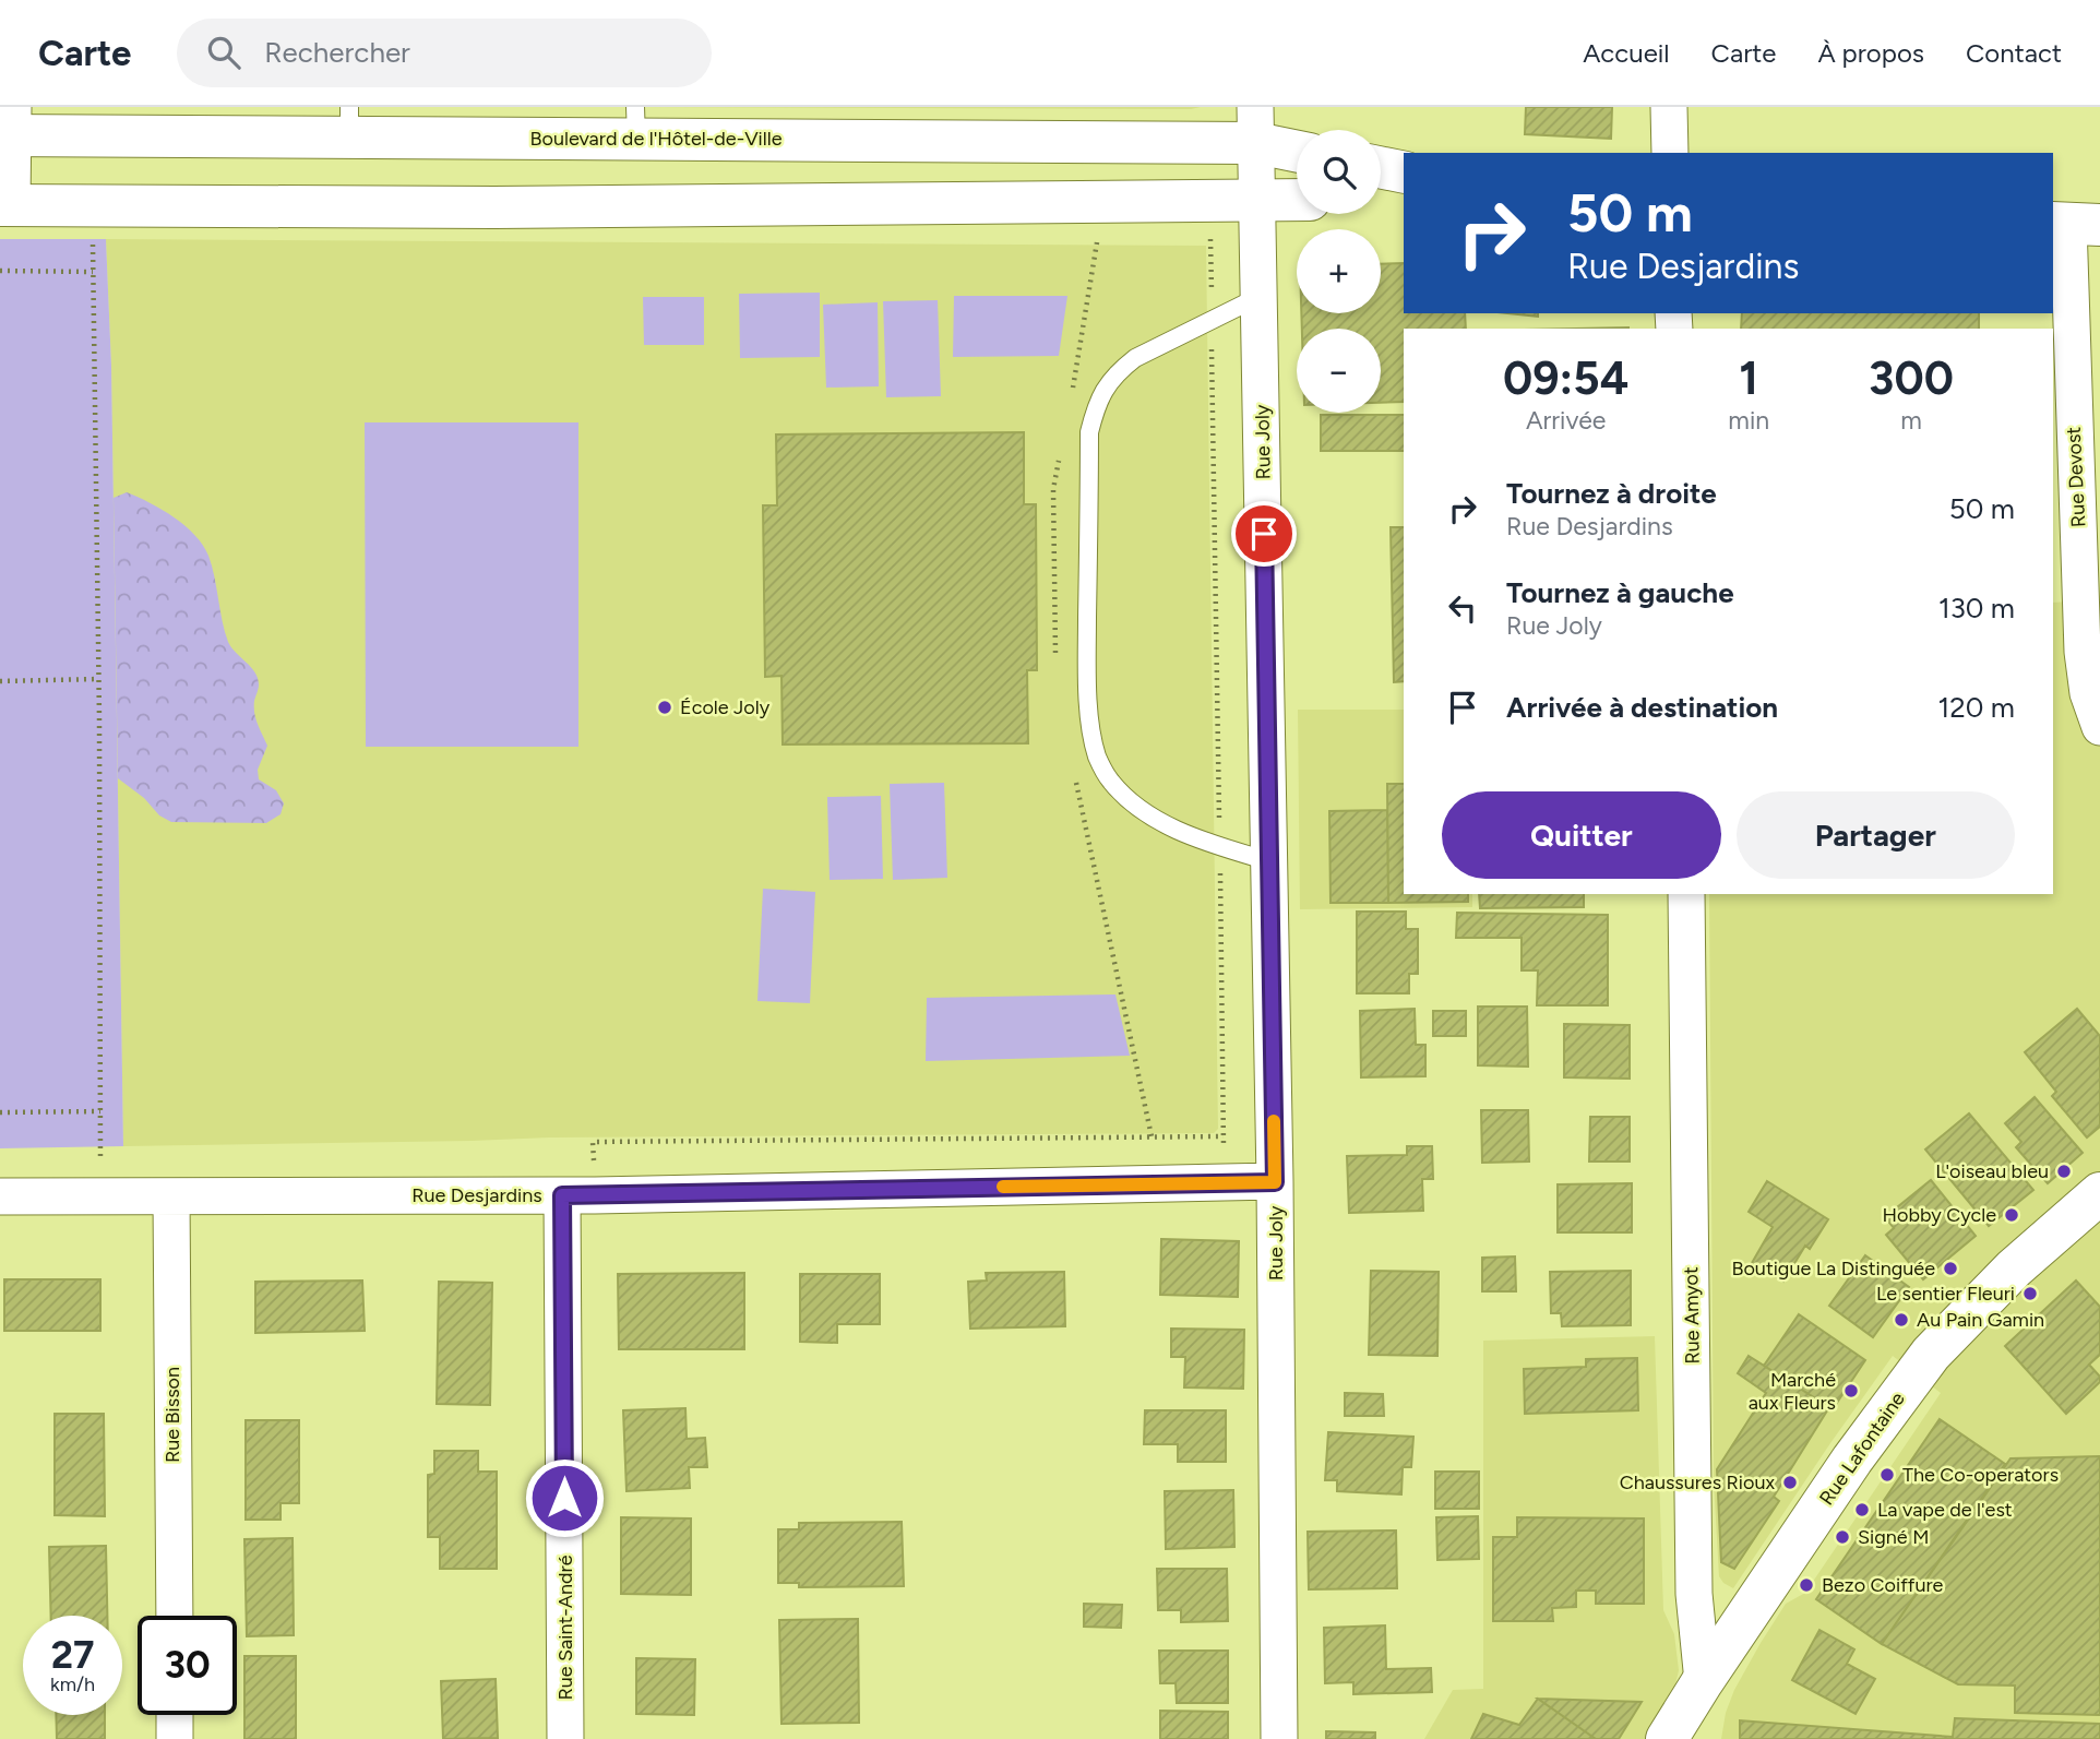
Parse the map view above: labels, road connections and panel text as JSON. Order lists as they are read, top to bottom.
{
  "streets": {
    "main road": ["Boulevard de l'Hôtel-de-Ville", "Rue Amyot", "Rue Lafontaine"],
    "street": [
      "Rue Joly",
      "Rue Devost",
      "Rue Desjardins",
      "Rue Bisson",
      "Rue Saint-André"
    ]
  },
  "crossings": [
    ["Boulevard de l'Hôtel-de-Ville", "Rue Joly"],
    ["Rue Joly", "Rue Desjardins"],
    ["Rue Desjardins", "Rue Bisson"],
    ["Rue Desjardins", "Rue Saint-André"],
    ["Rue Amyot", "Rue Lafontaine"]
  ],
  "places": [
    "École Joly",
    "L'oiseau bleu",
    "Hobby Cycle",
    "Boutigue La Distinguée",
    "Le sentier Fleuri",
    "Au Pain Gamin",
    "Marché aux Fleurs",
    "The Co-operators",
    "Chaussures Rioux",
    "La vape de l'est",
    "Signé M",
    "Bezo Coiffure"
  ],
  "page": {
    "header": "Carte",
    "search": "Rechercher",
    "nav": [
      "Accueil",
      "Carte",
      "À propos",
      "Contact"
    ],
    "map_buttons": ["+", "−"],
    "turn": ["50 m", "Rue Desjardins"],
    "eta": [
      "09:54",
      "Arrivée",
      "1",
      "min",
      "300",
      "m"
    ],
    "list": [
      {
        "name": "Tournez à droite",
        "note": "Rue Desjardins",
        "value": "50 m"
      },
      {
        "name": "Tournez à gauche",
        "note": "Rue Joly",
        "value": "130 m"
      },
      {
        "name": "Arrivée à destination",
        "value": "120 m"
      }
    ],
    "buttons": ["Quitter", "Partager"],
    "speed": "27 km/h",
    "limit": "30"
  }
}
